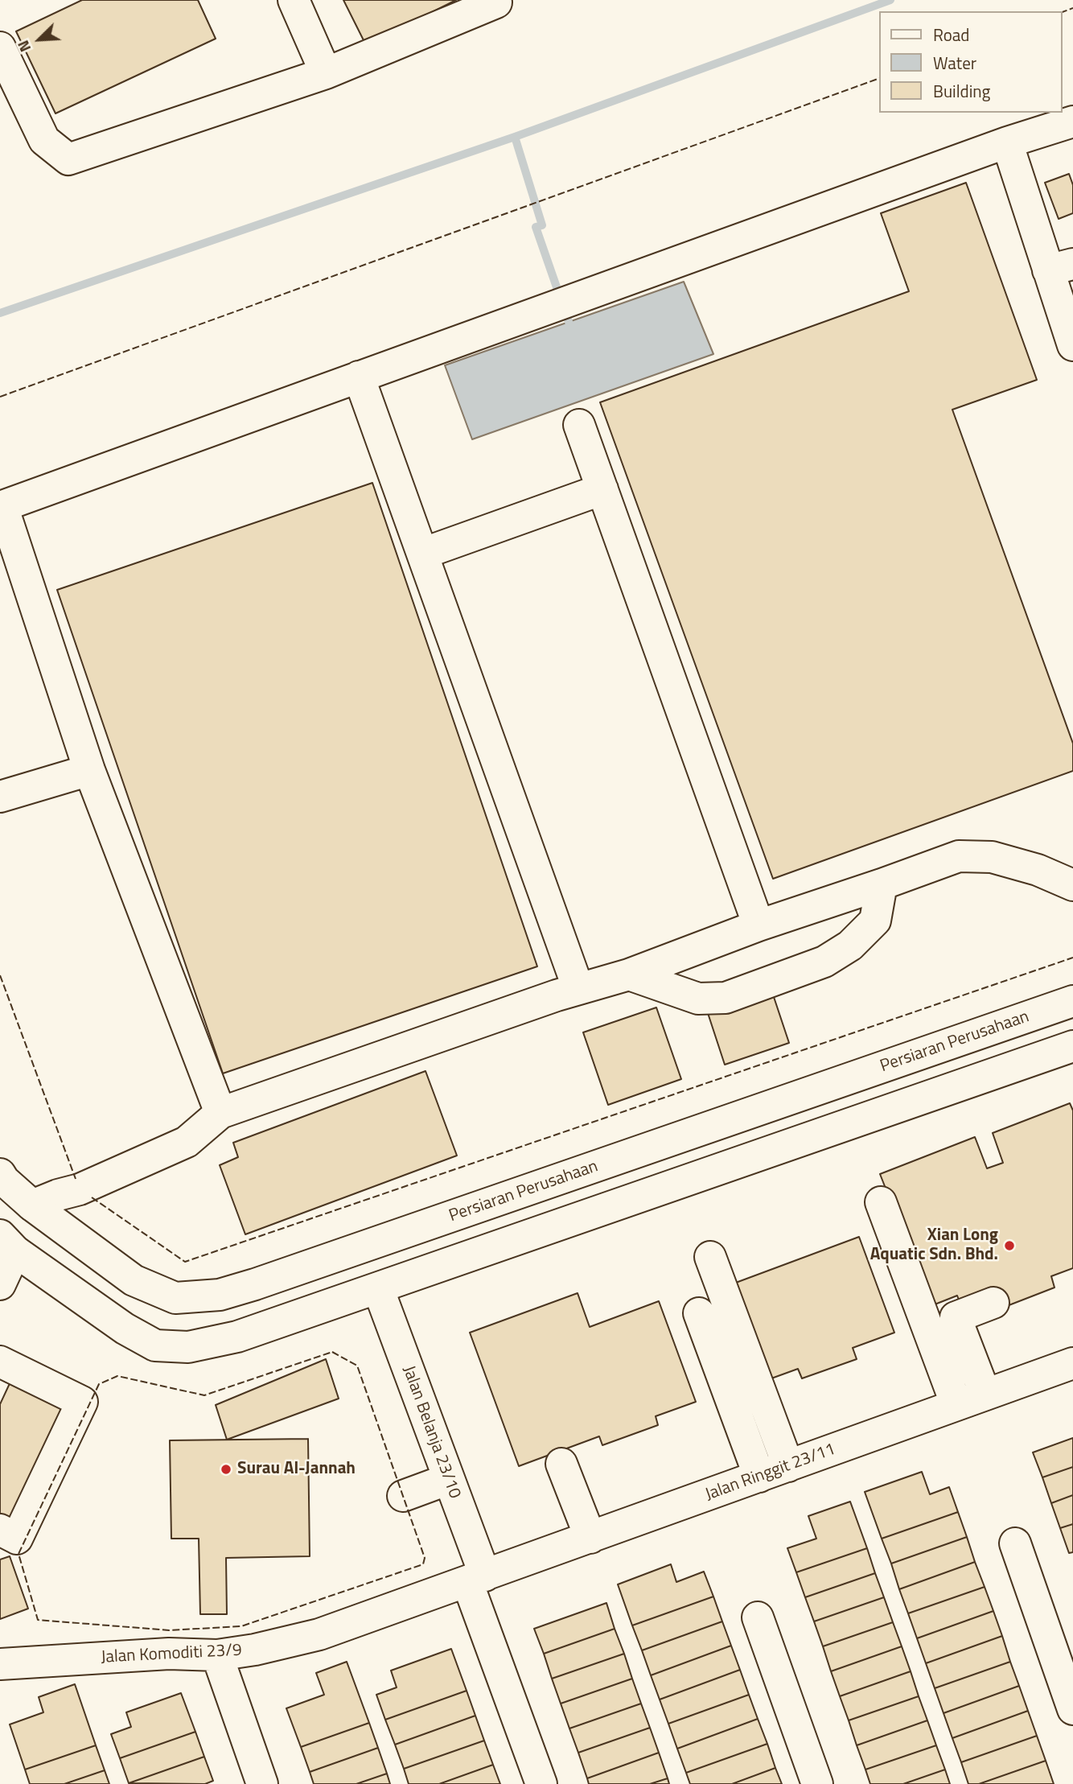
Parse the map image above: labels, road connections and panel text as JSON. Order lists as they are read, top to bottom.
{
  "streets": {
    "main road": [
      "Persiaran Perusahaan",
      "Jalan Belanja 23/10",
      "Jalan Ringgit 23/11",
      "Jalan Komoditi 23/9"
    ]
  },
  "crossings": [
    ["Jalan Belanja 23/10", "Jalan Ringgit 23/11"],
    ["Jalan Belanja 23/10", "Jalan Komoditi 23/9"],
    ["Jalan Ringgit 23/11", "Jalan Komoditi 23/9"]
  ],
  "places": ["Xian Long Aquatic Sdn. Bhd.", "Surau Al-Jannah"],
  "legend": ["Road", "Water", "Building"],
  "north": "bottom left"
}
